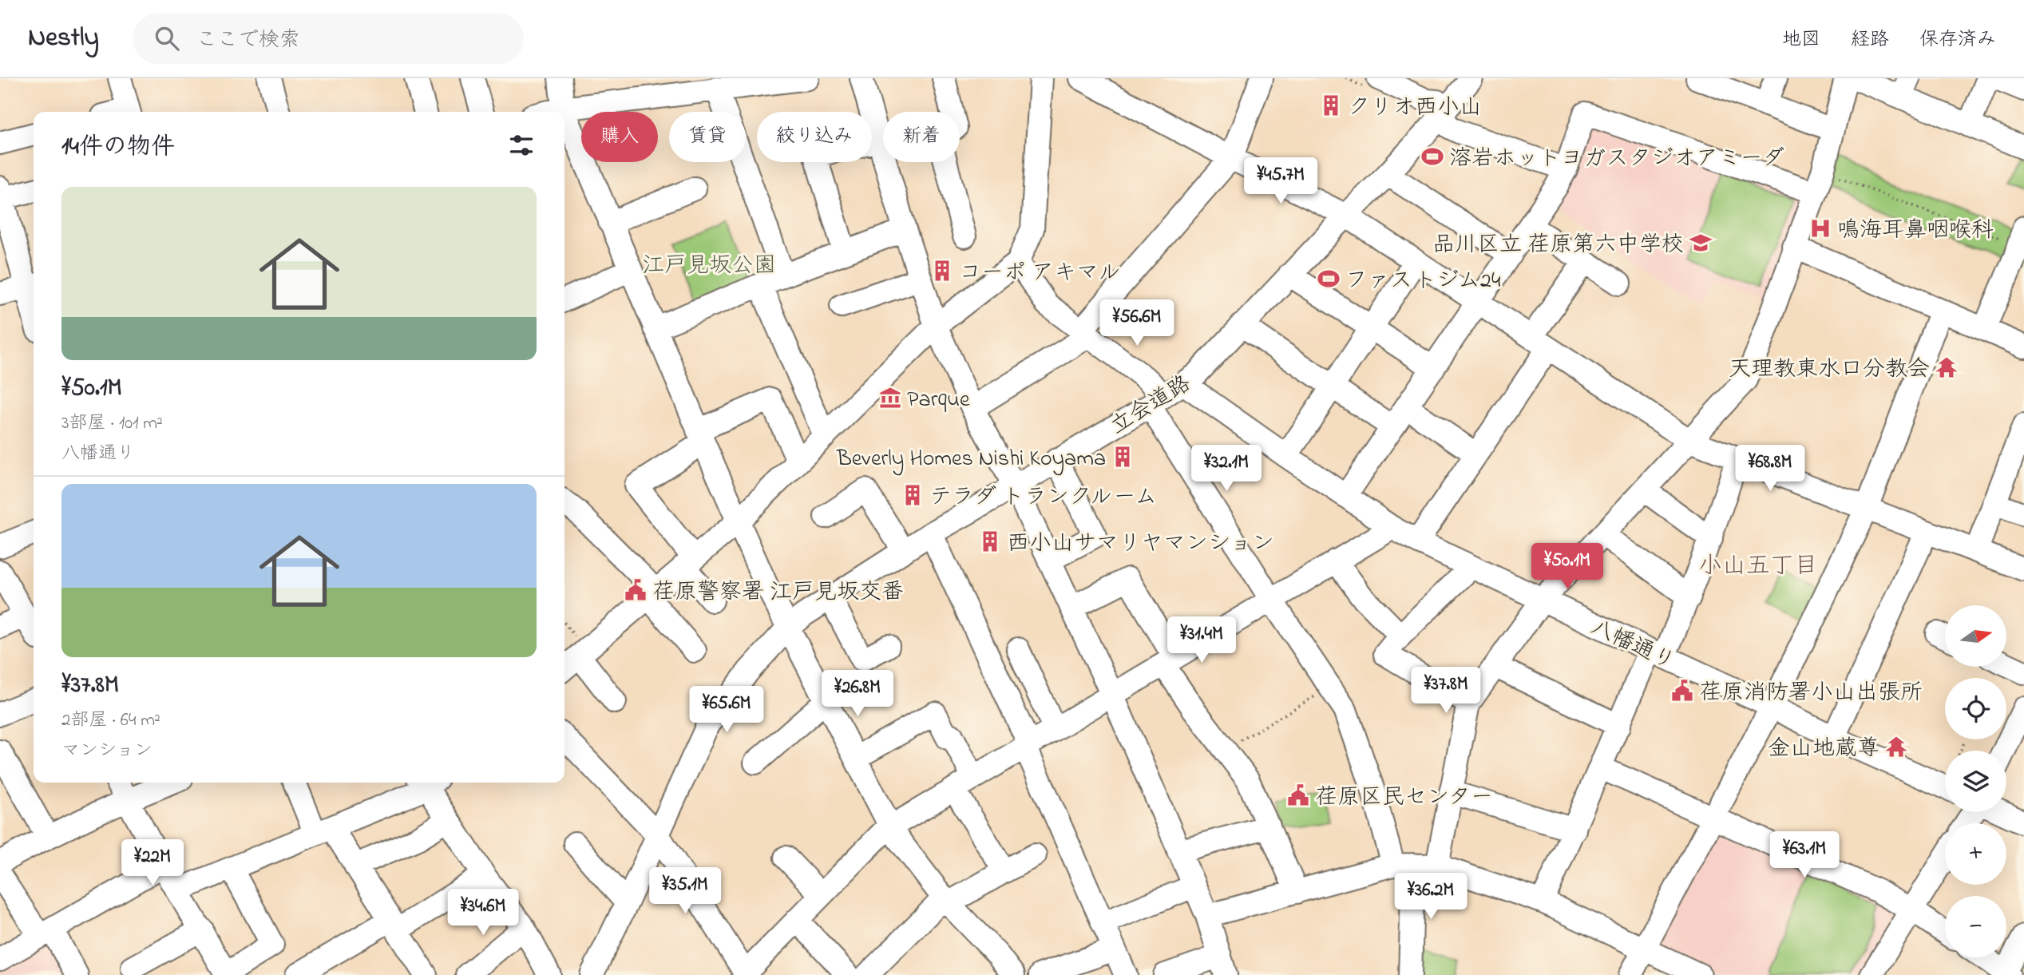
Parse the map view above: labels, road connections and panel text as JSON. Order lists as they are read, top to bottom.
{
  "streets": {
    "street": ["立会道路", "八幡通り"]
  },
  "crossings": [
    ["立会道路", "八幡通り"]
  ],
  "districts": ["小山五丁目"],
  "parks": ["江戸見坂公園"],
  "places": {
    "building": [
      "クリオ西小山",
      "コーポ アキマル",
      "Beverly Homes Nishi Koyama",
      "テラダ トランクルーム",
      "西小山サマリヤマンション"
    ],
    "sports": ["溶岩ホットヨガスタジオアミーダ", "ファストジム24"],
    "hospital": ["鳴海耳鼻咽喉科"],
    "school or university": ["品川区立 荏原第六中学校"],
    "temple": ["天理教東水口分教会", "金山地蔵尊"],
    "museum": ["Parque"],
    "public building": ["荏原警察署 江戸見坂交番", "荏原消防署小山出張所", "荏原区民センター"]
  },
  "north": "right",
  "page": {
    "header": "Nestly",
    "search": "ここで検索",
    "nav": ["地図", "経路", "保存済み"],
    "chip": [
      "購入",
      "賃貸",
      "絞り込み",
      "新着"
    ],
    "heading": "14件の物件",
    "price": [
      "¥45.7M",
      "¥56.6M",
      "¥32.1M",
      "¥68.8M",
      "¥50.1M",
      "¥31.4M",
      "¥37.8M",
      "¥26.8M",
      "¥65.6M",
      "¥63.1M",
      "¥22M",
      "¥35.1M",
      "¥36.2M",
      "¥34.6M"
    ],
    "list": [
      {
        "name": "¥50.1M",
        "note": "3部屋 · 101 m² · 八幡通り"
      },
      {
        "name": "¥37.8M",
        "note": "2部屋 · 64 m² · マンション"
      }
    ],
    "map_buttons": ["+", "−"]
  }
}
